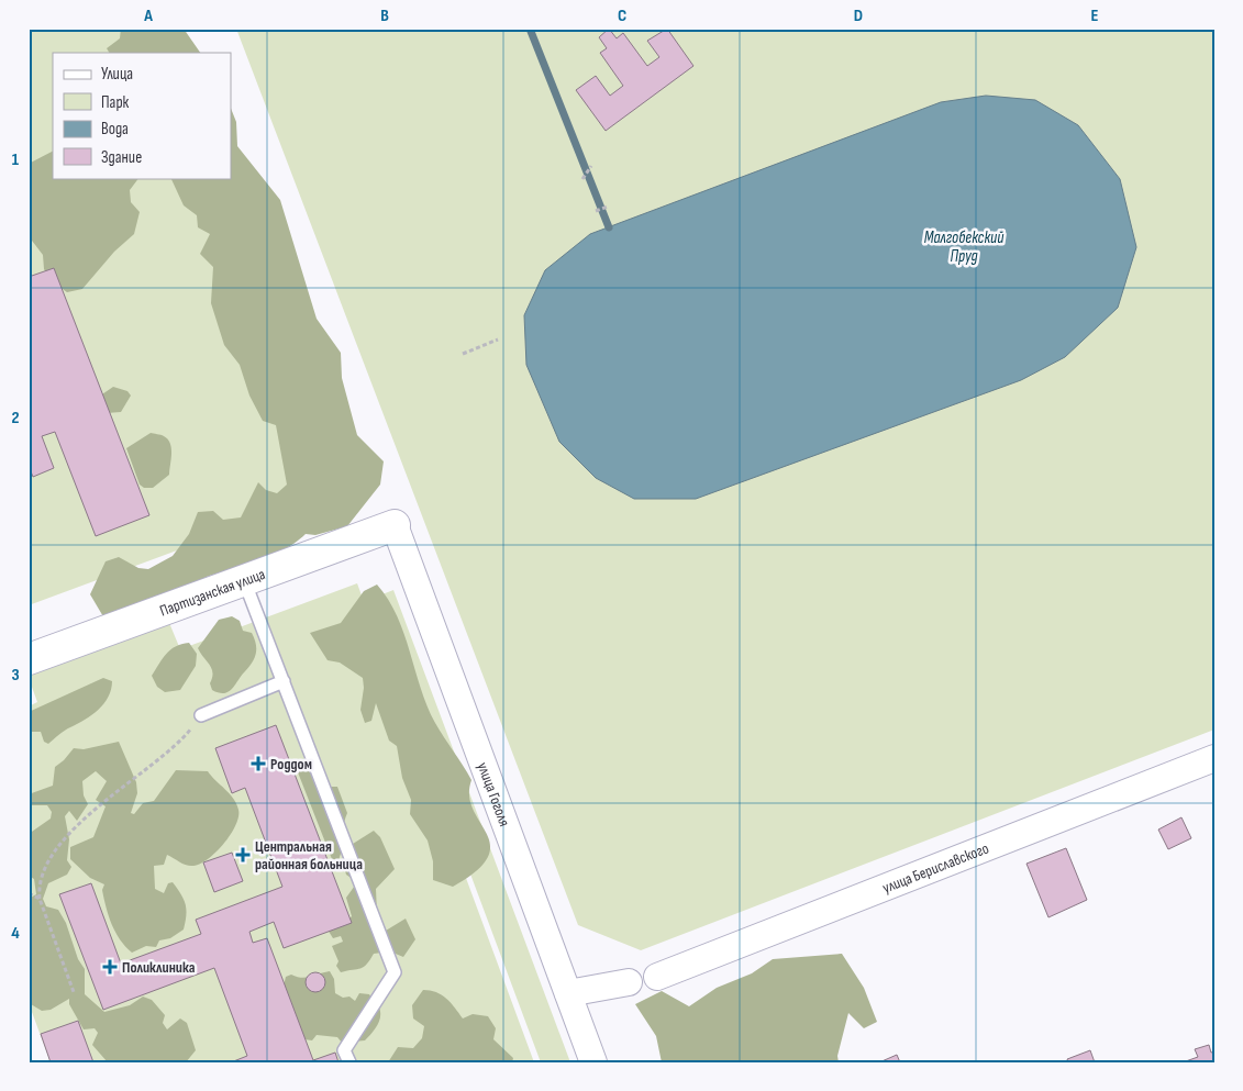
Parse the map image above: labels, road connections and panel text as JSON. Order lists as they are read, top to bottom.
{
  "streets": {
    "street": ["Партизанская улица", "улица Гоголя", "улица Бериславского"]
  },
  "crossings": [
    ["Партизанская улица", "улица Гоголя"]
  ],
  "water": ["Малгобекский Пруд"],
  "places": {
    "health": ["Роддом", "Центральная районная больница", "Поликлиника"]
  },
  "legend": [
    "Улица",
    "Парк",
    "Вода",
    "Здание"
  ],
  "grid": {
    "columns": [
      "A",
      "B",
      "C",
      "D",
      "E"
    ],
    "rows": [
      "1",
      "2",
      "3",
      "4"
    ]
  }
}
